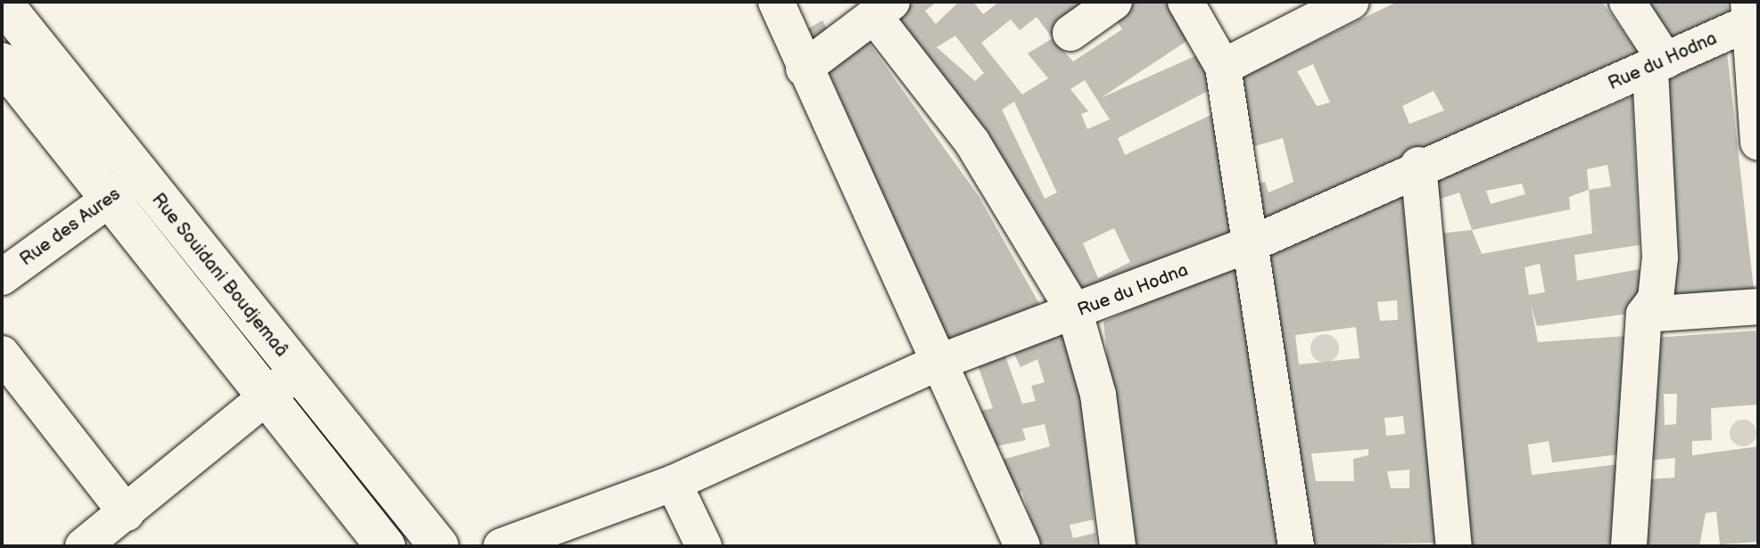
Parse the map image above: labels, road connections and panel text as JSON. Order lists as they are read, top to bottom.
{
  "streets": {
    "main road": ["Rue Souidani Boudjemaâ"],
    "street": ["Rue du Hodna", "Rue des Aures"]
  },
  "crossings": [
    ["Rue des Aures", "Rue Souidani Boudjemaâ"]
  ]
}
